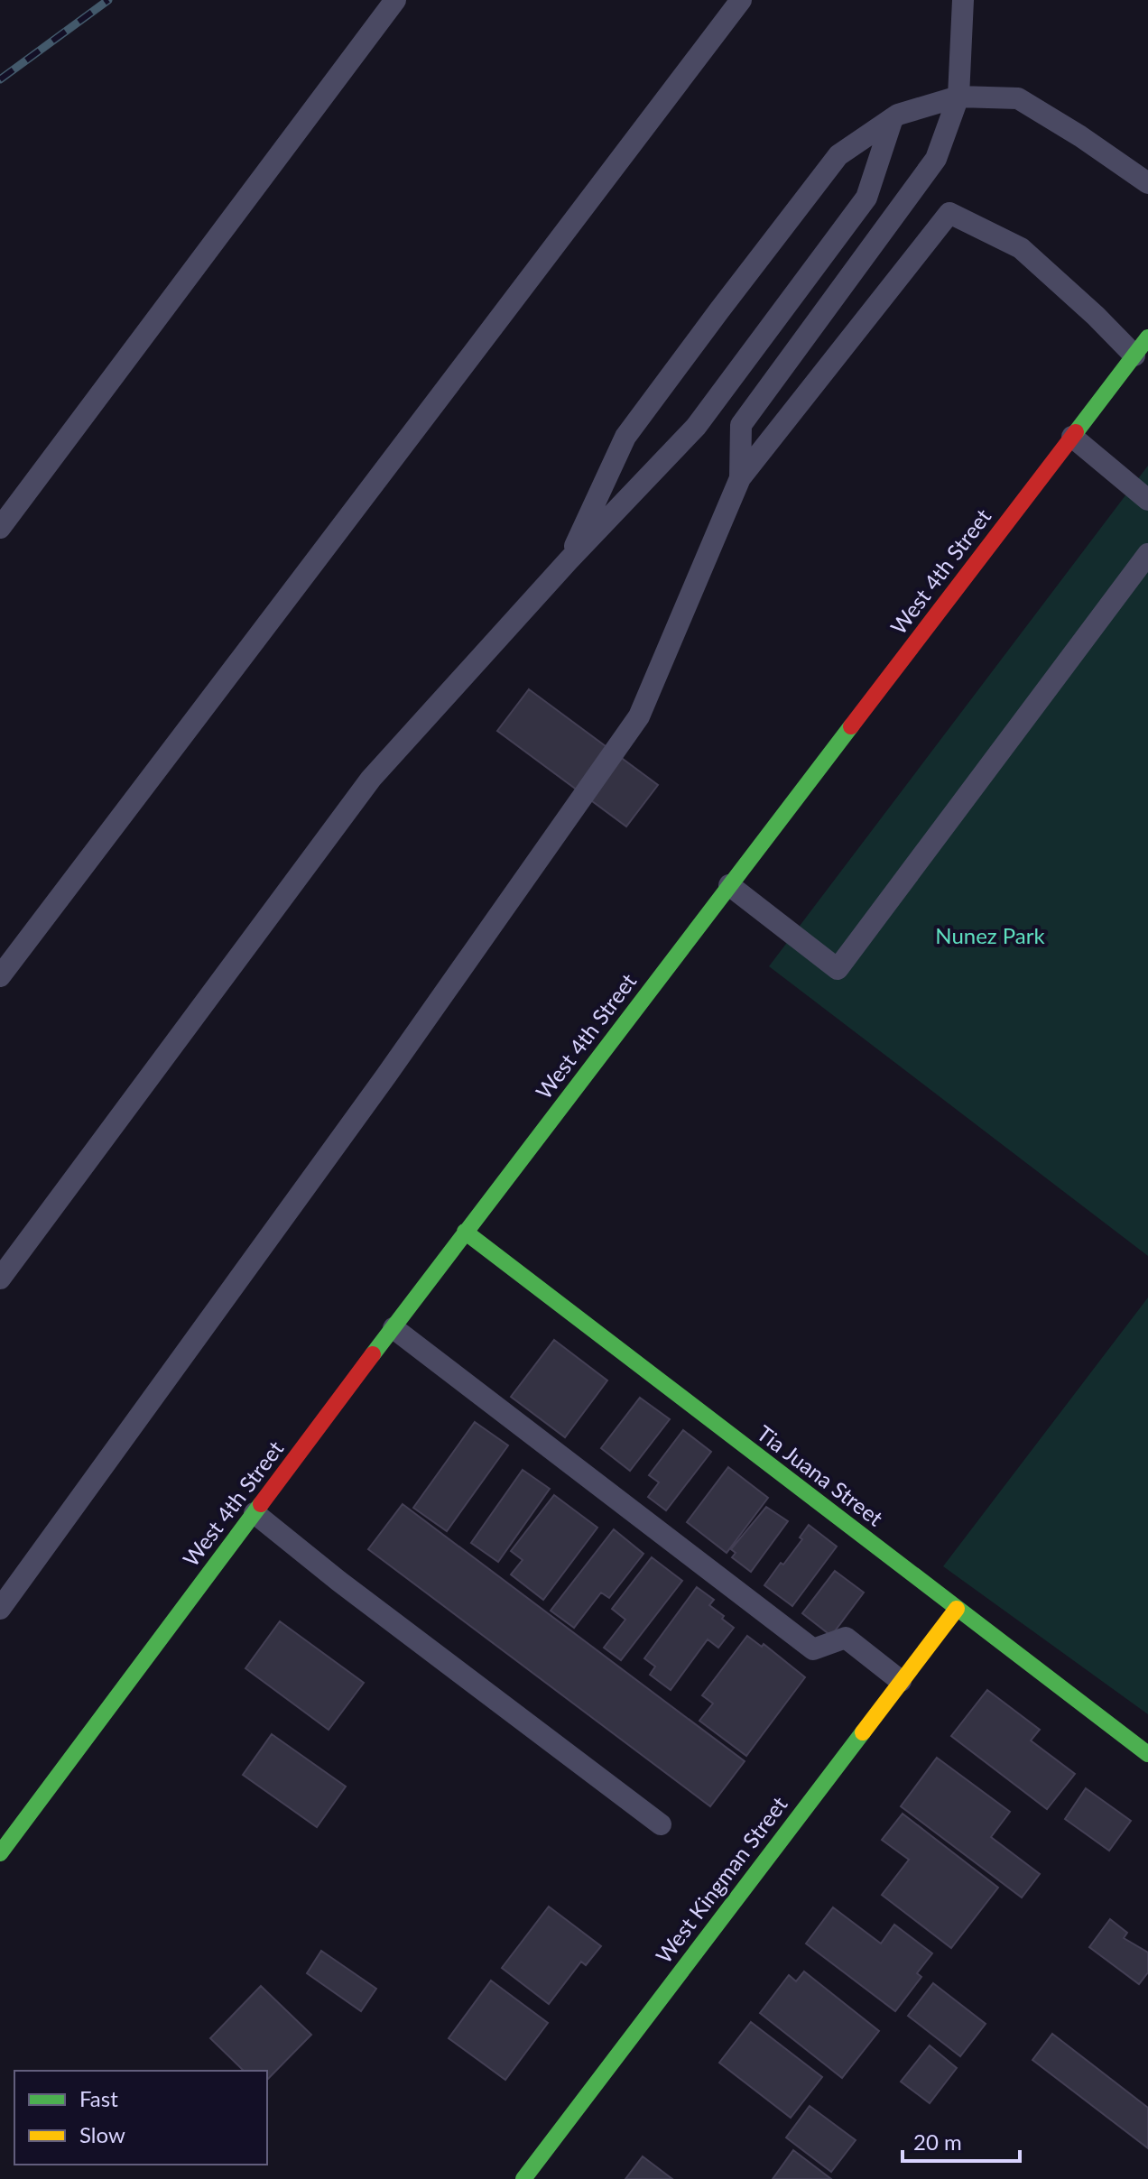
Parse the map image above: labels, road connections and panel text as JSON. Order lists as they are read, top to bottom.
{
  "streets": {
    "street": ["West 4th Street", "Tia Juana Street", "West Kingman Street"]
  },
  "crossings": [
    ["West 4th Street", "Tia Juana Street"],
    ["Tia Juana Street", "West Kingman Street"]
  ],
  "parks": ["Nunez Park"],
  "legend": ["Fast", "Slow"],
  "scale_bar": "20 m"
}
